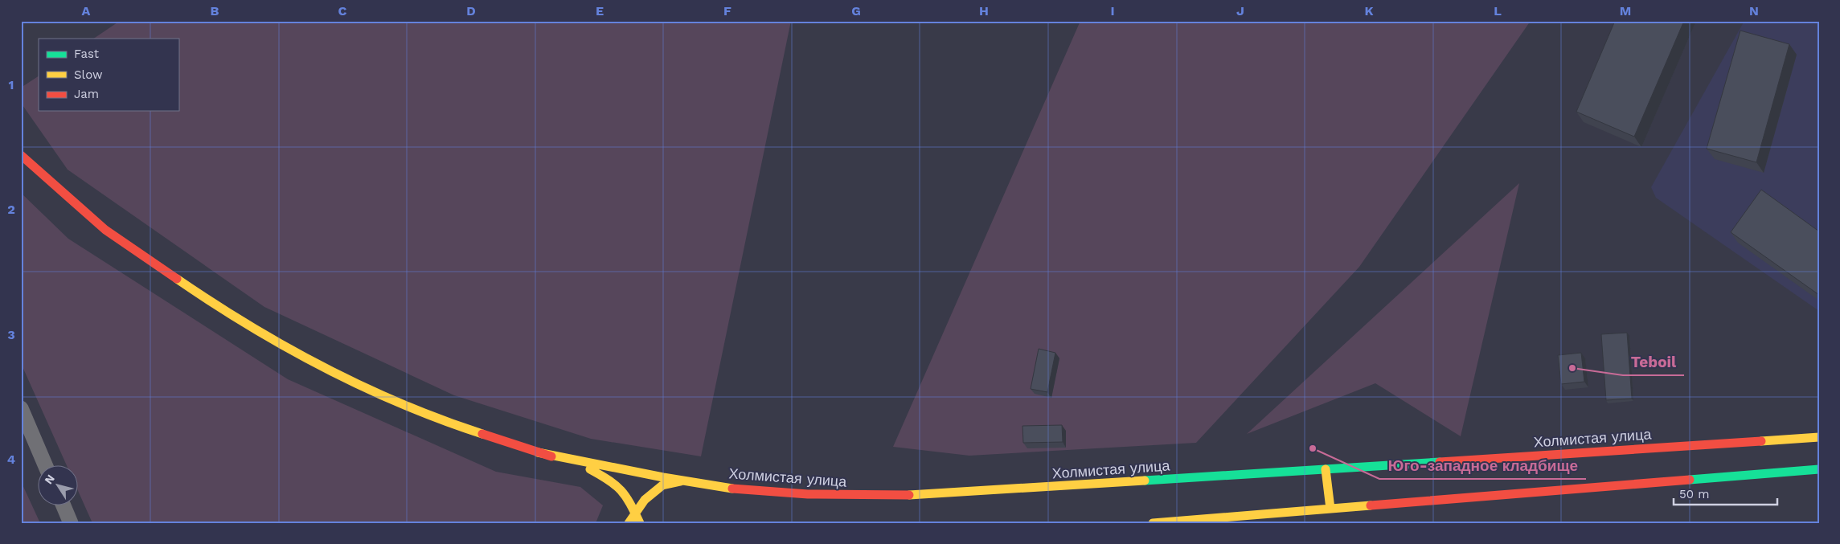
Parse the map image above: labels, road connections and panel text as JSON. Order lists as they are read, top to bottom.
{
  "streets": {
    "main road": ["Холмистая улица"]
  },
  "places": ["Teboil", "Юго-западное кладбище"],
  "legend": ["Fast", "Slow", "Jam"],
  "scale_bar": "50 m",
  "north": "top left",
  "grid": {
    "columns": [
      "A",
      "B",
      "C",
      "D",
      "E",
      "F",
      "G",
      "H",
      "I",
      "J",
      "K",
      "L",
      "M",
      "N"
    ],
    "rows": [
      "1",
      "2",
      "3",
      "4"
    ]
  }
}
